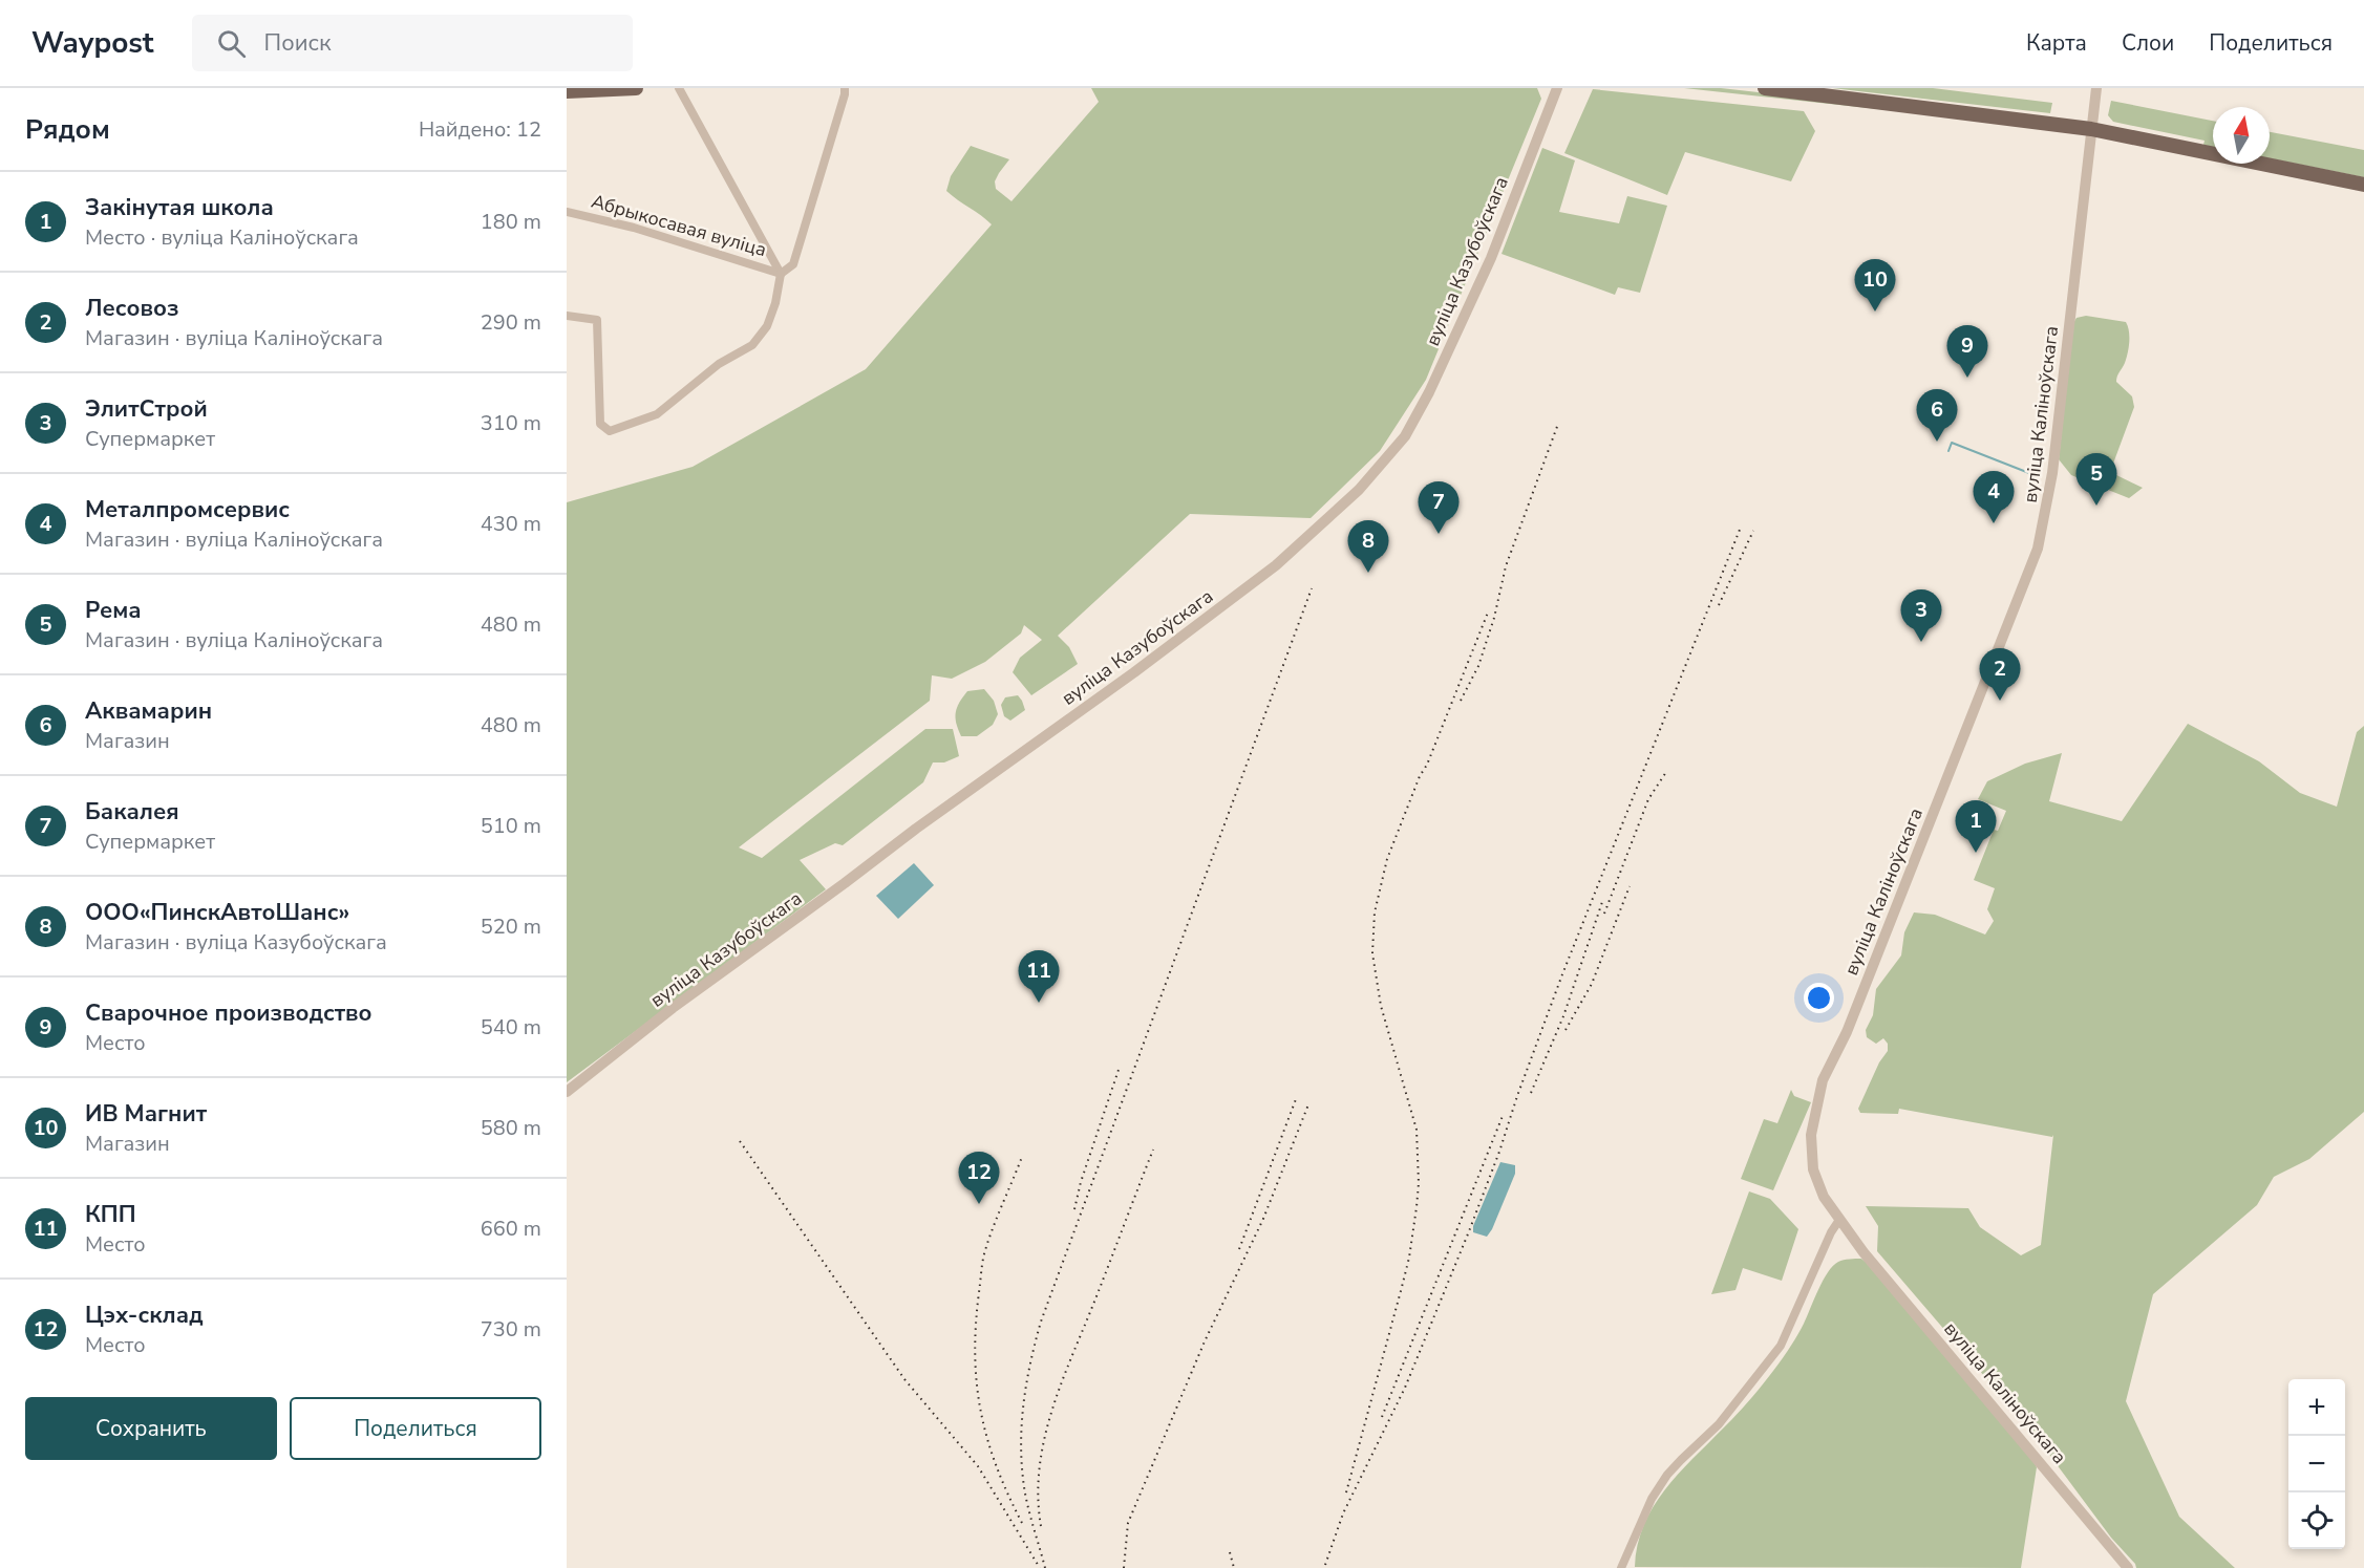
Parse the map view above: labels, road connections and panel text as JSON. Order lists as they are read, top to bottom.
{
  "streets": {
    "street": ["Абрыкосавая вуліца", "вуліца Казубоўскага", "вуліца Каліноўскага"]
  },
  "north": "top",
  "page": {
    "header": "Waypost",
    "search": "Поиск",
    "nav": ["Карта", "Слои", "Поделиться"],
    "heading": ["Рядом", "Найдено: 12"],
    "list": [
      {
        "mark": "1",
        "name": "Закінутая школа",
        "note": "Место · вуліца Каліноўскага",
        "value": "180 m"
      },
      {
        "mark": "2",
        "name": "Лесовоз",
        "note": "Магазин · вуліца Каліноўскага",
        "value": "290 m"
      },
      {
        "mark": "3",
        "name": "ЭлитСтрой",
        "note": "Супермаркет",
        "value": "310 m"
      },
      {
        "mark": "4",
        "name": "Металпромсервис",
        "note": "Магазин · вуліца Каліноўскага",
        "value": "430 m"
      },
      {
        "mark": "5",
        "name": "Рема",
        "note": "Магазин · вуліца Каліноўскага",
        "value": "480 m"
      },
      {
        "mark": "6",
        "name": "Аквамарин",
        "note": "Магазин",
        "value": "480 m"
      },
      {
        "mark": "7",
        "name": "Бакалея",
        "note": "Супермаркет",
        "value": "510 m"
      },
      {
        "mark": "8",
        "name": "ООО«ПинскАвтоШанс»",
        "note": "Магазин · вуліца Казубоўскага",
        "value": "520 m"
      },
      {
        "mark": "9",
        "name": "Сварочное производство",
        "note": "Место",
        "value": "540 m"
      },
      {
        "mark": "10",
        "name": "ИВ Магнит",
        "note": "Магазин",
        "value": "580 m"
      },
      {
        "mark": "11",
        "name": "КПП",
        "note": "Место",
        "value": "660 m"
      },
      {
        "mark": "12",
        "name": "Цэх-склад",
        "note": "Место",
        "value": "730 m"
      }
    ],
    "pins": [
      "10",
      "9",
      "6",
      "5",
      "4",
      "7",
      "8",
      "3",
      "2",
      "1",
      "11",
      "12"
    ],
    "buttons": ["Сохранить", "Поделиться"],
    "map_buttons": ["+", "−"]
  }
}
